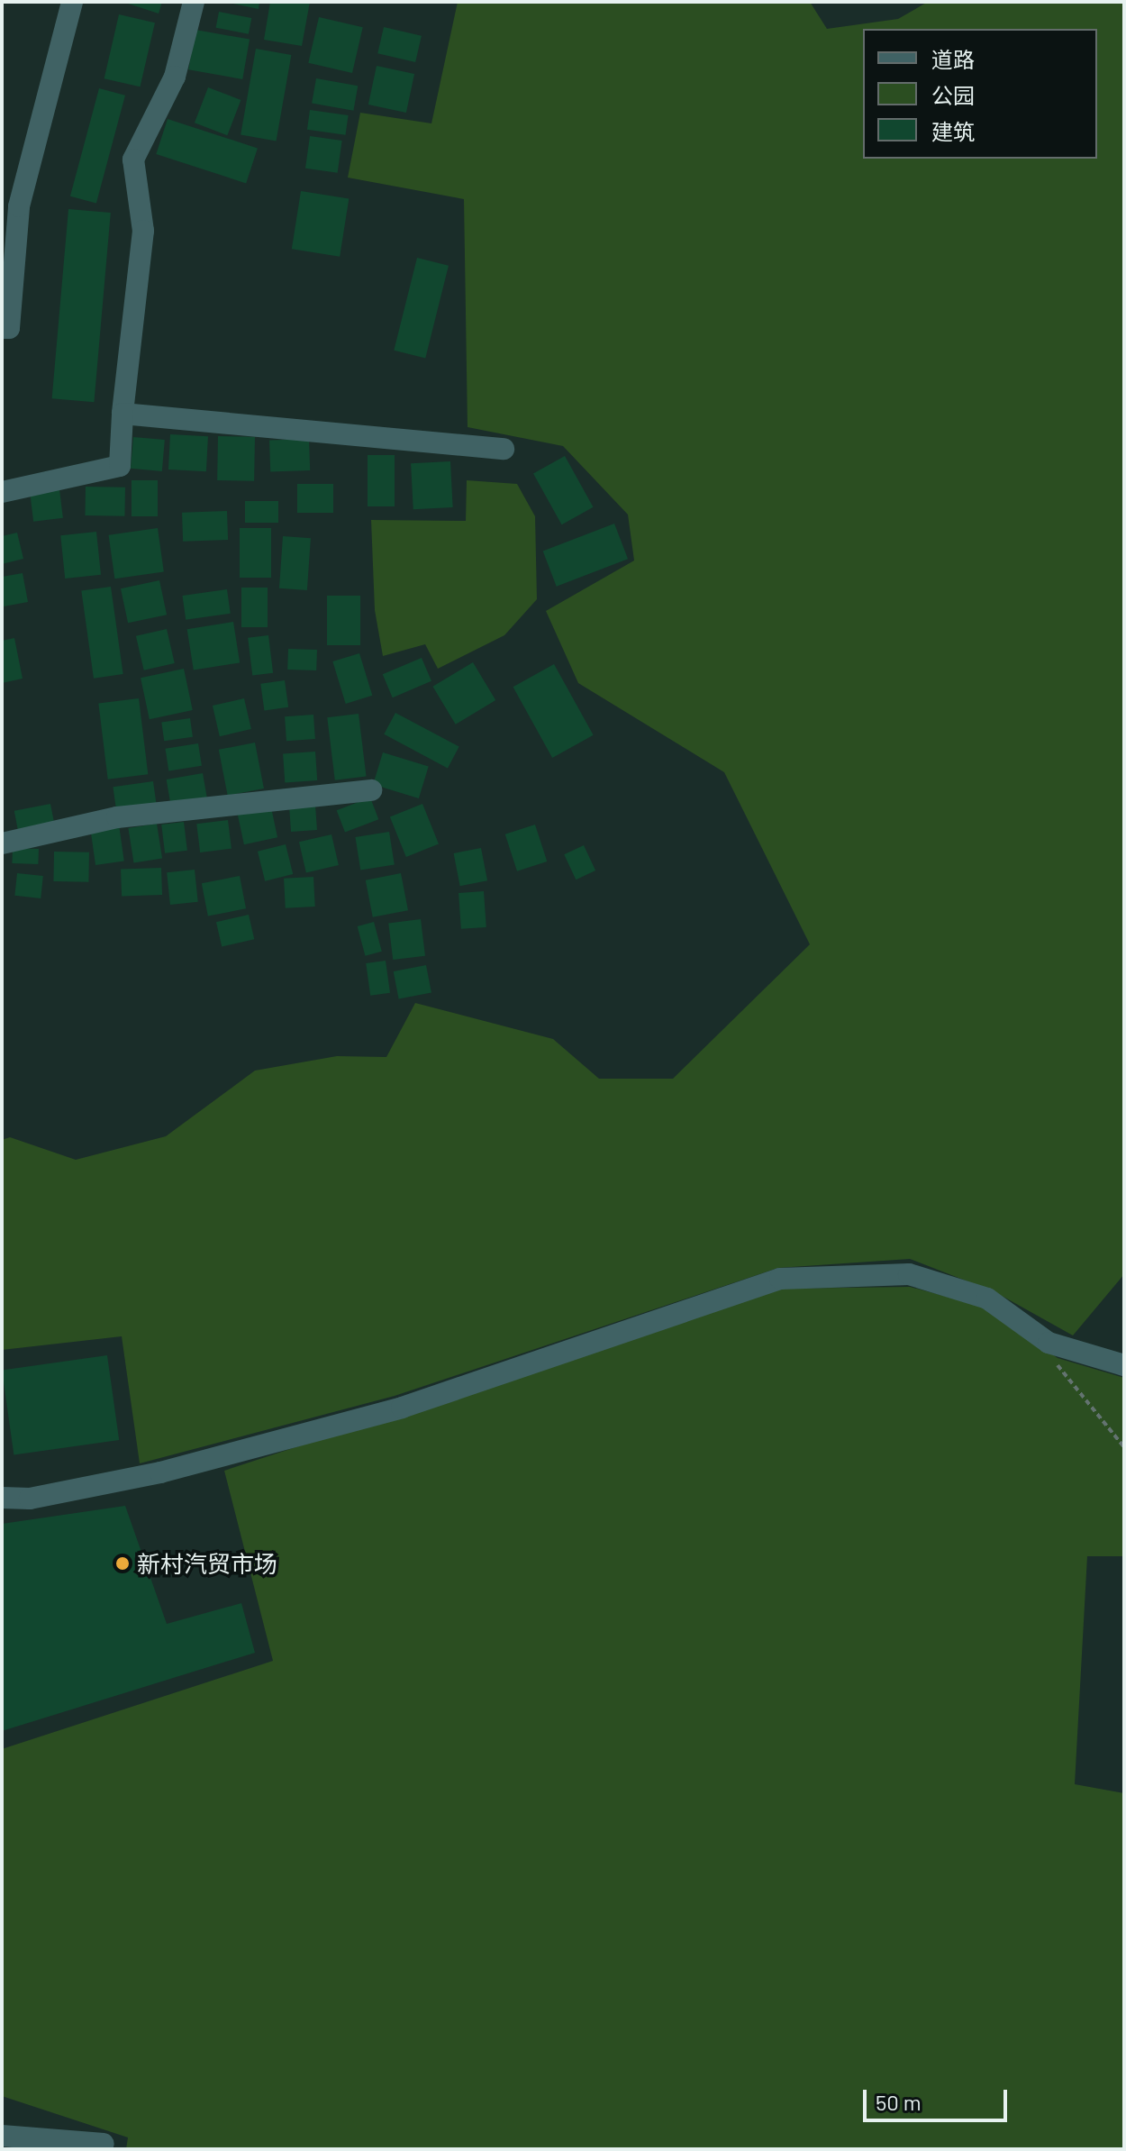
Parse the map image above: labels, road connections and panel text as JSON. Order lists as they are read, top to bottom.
{
  "places": ["新村汽贸市场"],
  "legend": ["道路", "公园", "建筑"],
  "scale_bar": "50 m"
}
